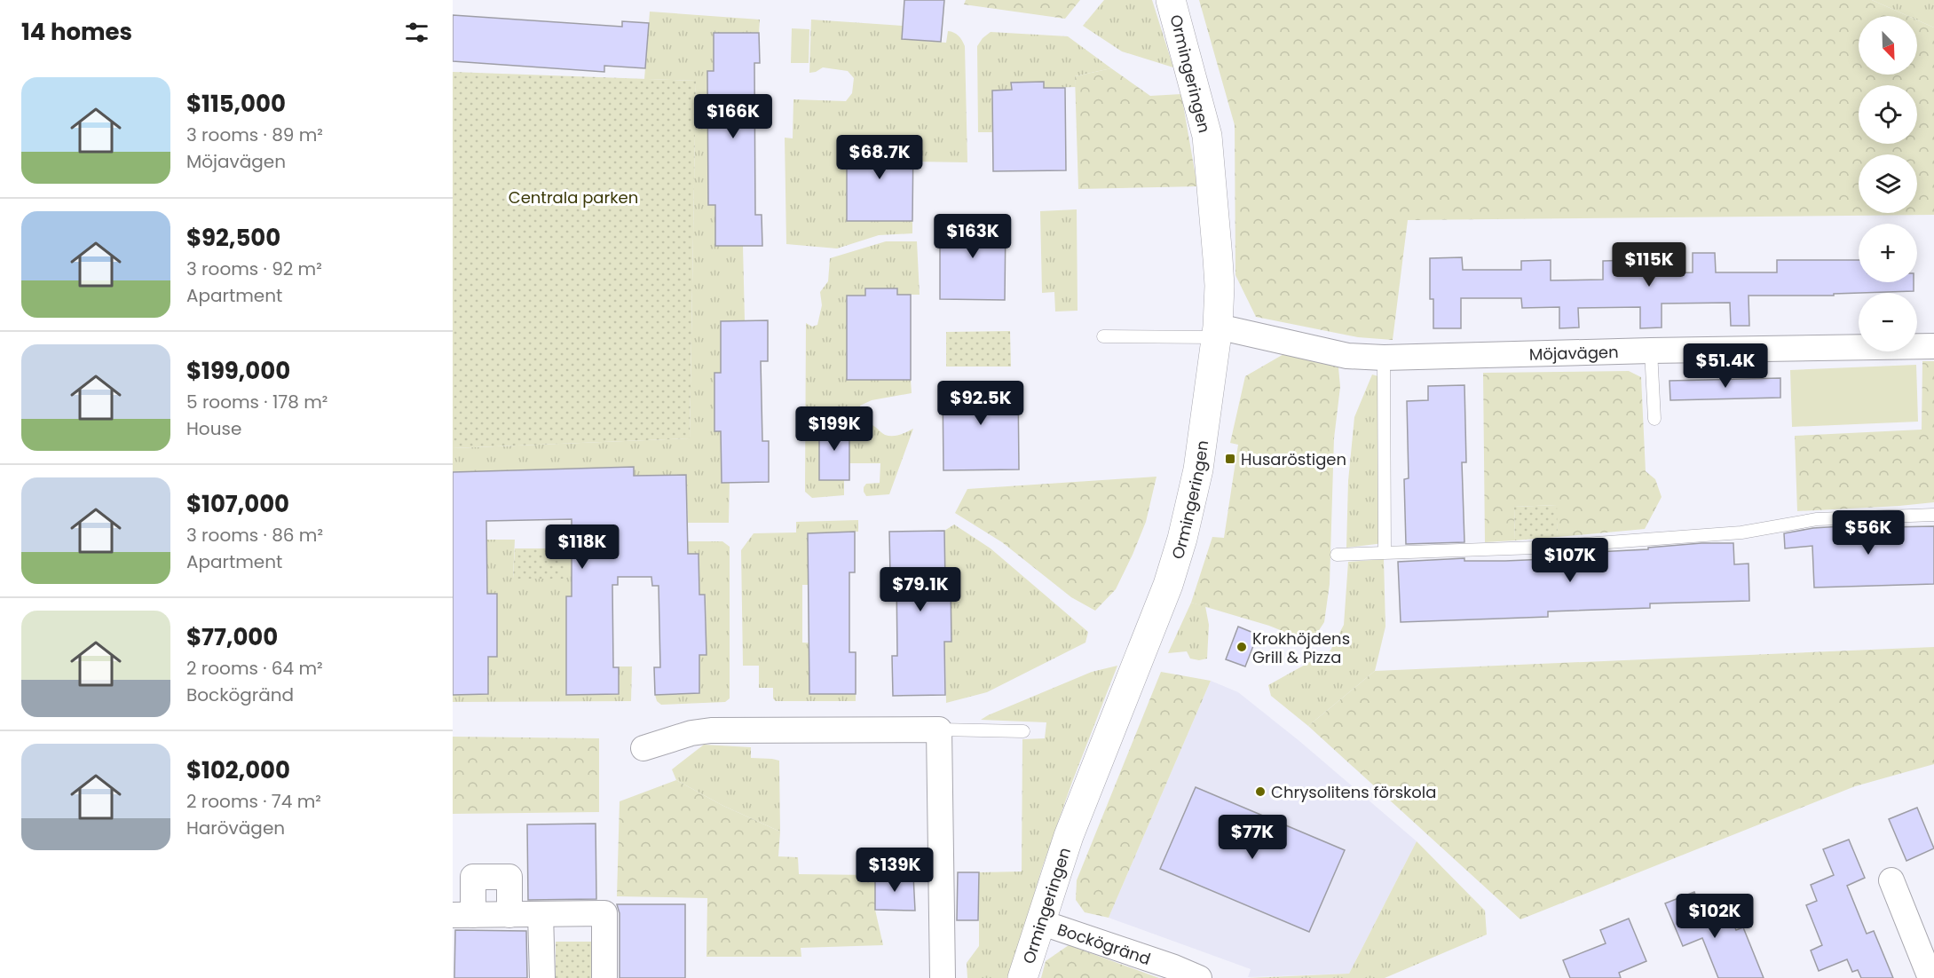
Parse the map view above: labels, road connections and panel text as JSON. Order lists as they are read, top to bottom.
{
  "streets": {
    "street": ["Ormingeringen", "Möjavägen", "Bockögränd"]
  },
  "crossings": [
    ["Ormingeringen", "Möjavägen"],
    ["Ormingeringen", "Bockögränd"]
  ],
  "parks": ["Centrala parken"],
  "places": {
    "transit": ["Husaröstigen"],
    "other": ["Krokhöjdens Grill & Pizza", "Chrysolitens förskola"]
  },
  "north": "bottom right",
  "page": {
    "heading": "14 homes",
    "map_buttons": ["+", "−"],
    "list": [
      {
        "name": "$115,000",
        "note": "3 rooms · 89 m² · Möjavägen"
      },
      {
        "name": "$92,500",
        "note": "3 rooms · 92 m² · Apartment"
      },
      {
        "name": "$199,000",
        "note": "5 rooms · 178 m² · House"
      },
      {
        "name": "$107,000",
        "note": "3 rooms · 86 m² · Apartment"
      },
      {
        "name": "$77,000",
        "note": "2 rooms · 64 m² · Bockögränd"
      },
      {
        "name": "$102,000",
        "note": "2 rooms · 74 m² · Harövägen"
      }
    ],
    "price": [
      "$166K",
      "$68.7K",
      "$163K",
      "$115K",
      "$51.4K",
      "$92.5K",
      "$199K",
      "$56K",
      "$118K",
      "$107K",
      "$79.1K",
      "$77K",
      "$139K",
      "$102K"
    ]
  }
}
